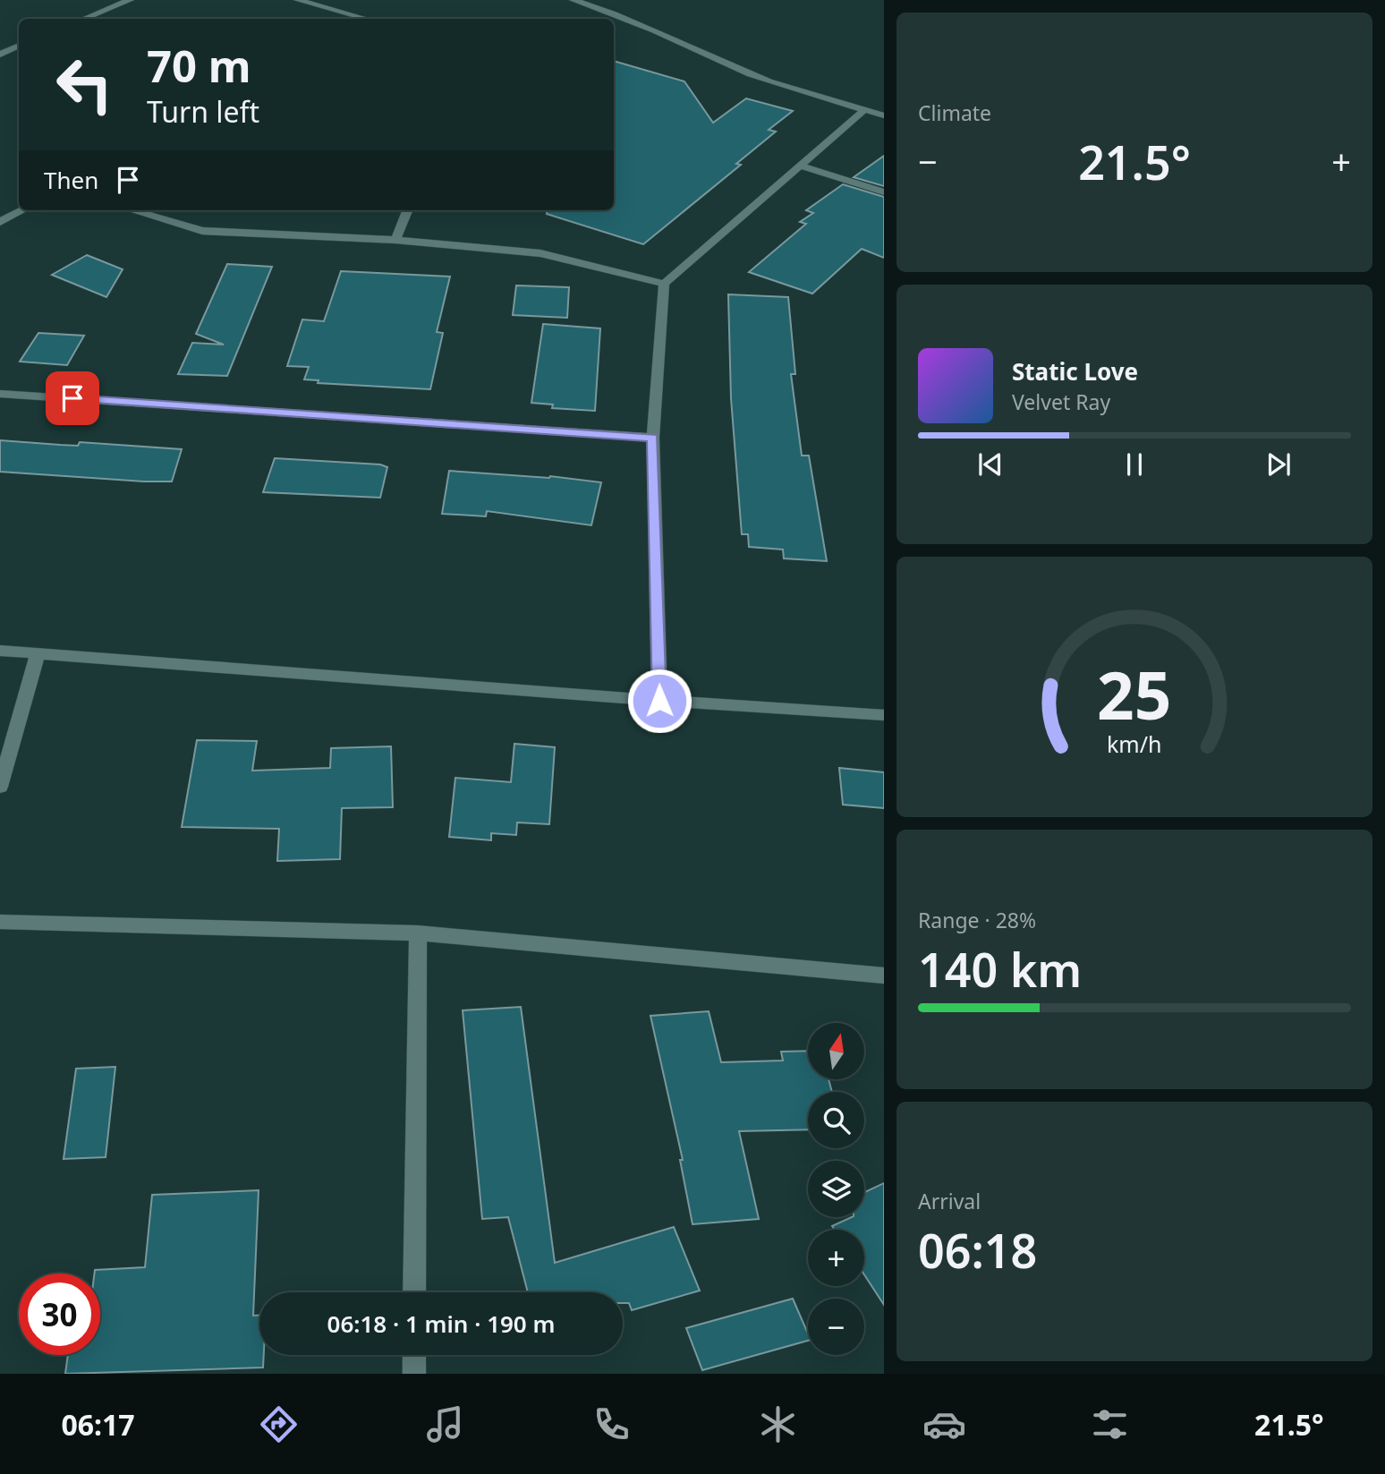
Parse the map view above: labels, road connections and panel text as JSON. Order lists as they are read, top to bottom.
{
  "north": "top",
  "page": {
    "tile": [
      "Climate",
      ["Range · 28%", "140 km"],
      ["Arrival", "06:18"]
    ],
    "turn": ["70 m", "Turn left"],
    "heat": ["−", "21.5°", "+"],
    "then": "Then",
    "song": ["Static Love", "Velvet Ray"],
    "map_buttons": ["+", "−"],
    "limit": "30",
    "trip": "06:18 · 1 min · 190 m",
    "tabs": ["06:17", "21.5°"],
    "gauge": ["25", "km/h"]
  }
}
